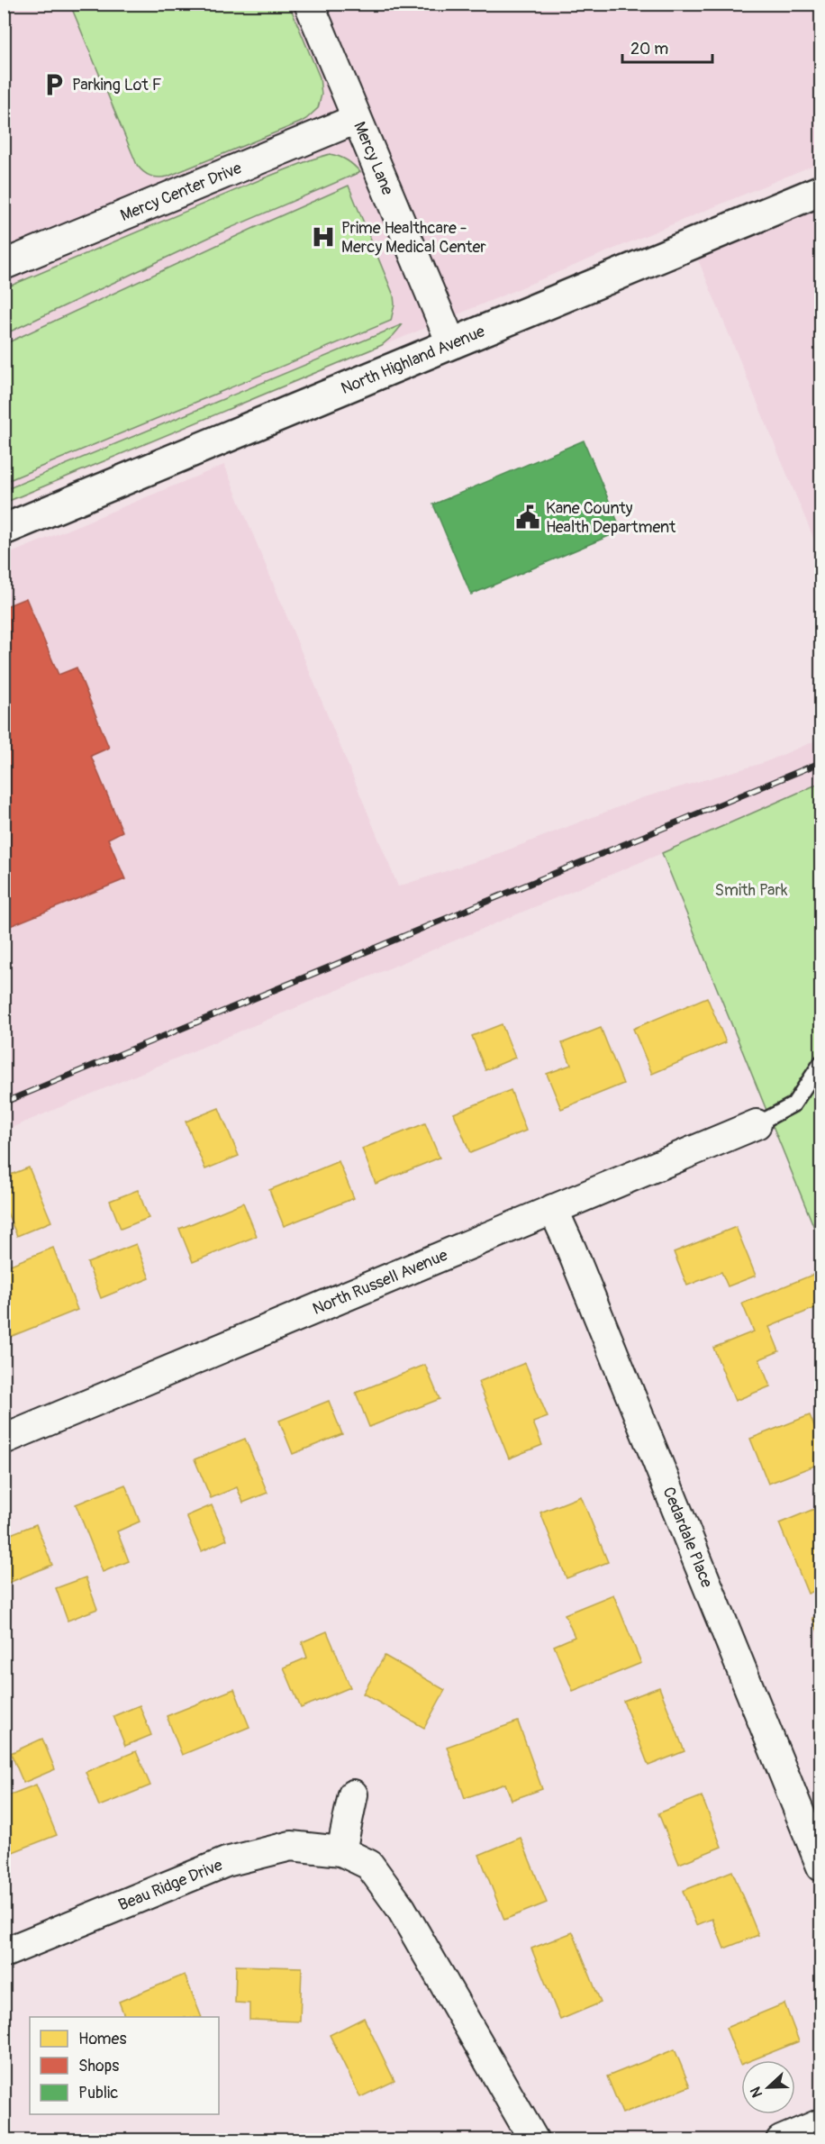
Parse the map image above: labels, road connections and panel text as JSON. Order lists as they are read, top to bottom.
{
  "streets": {
    "street": [
      "Mercy Lane",
      "Mercy Center Drive",
      "North Highland Avenue",
      "North Russell Avenue",
      "Cedardale Place",
      "Beau Ridge Drive"
    ]
  },
  "crossings": [
    ["Mercy Lane", "Mercy Center Drive"],
    ["Mercy Lane", "North Highland Avenue"],
    ["North Russell Avenue", "Cedardale Place"]
  ],
  "parks": ["Smith Park"],
  "places": {
    "parking": ["Parking Lot F"],
    "hospital": ["Prime Healthcare - Mercy Medical Center"],
    "public building": ["Kane County Health Department"]
  },
  "legend": ["Homes", "Shops", "Public"],
  "scale_bar": "20 m",
  "north": "left"
}
